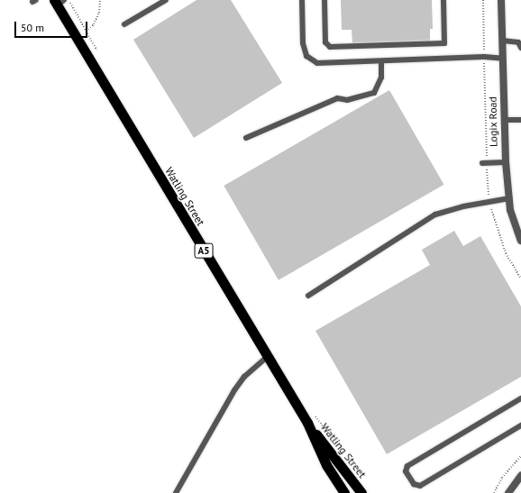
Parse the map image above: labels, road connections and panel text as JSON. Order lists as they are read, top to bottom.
{
  "streets": {
    "highway": ["Watling Street", "A5"],
    "street": ["Logix Road"]
  },
  "scale_bar": "50 m"
}
